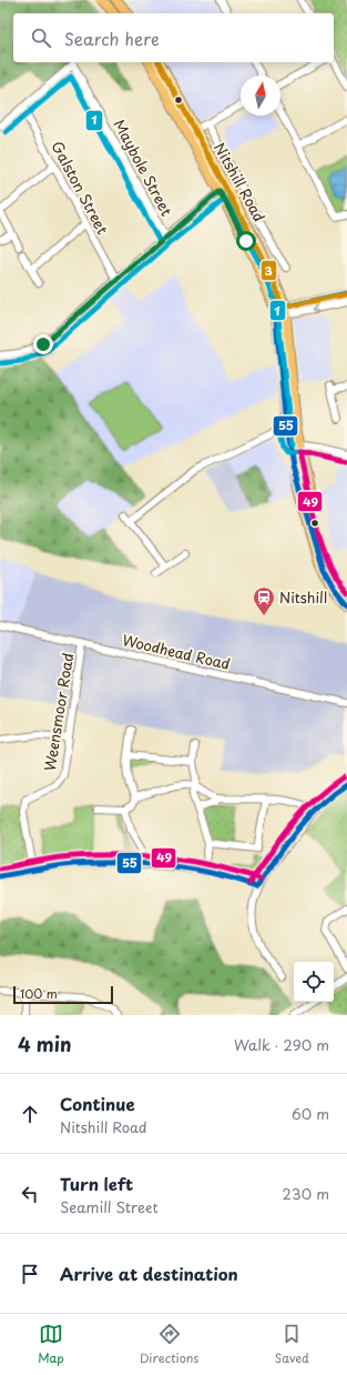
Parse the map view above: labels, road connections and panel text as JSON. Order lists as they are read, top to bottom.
{
  "streets": {
    "main road": ["Nitshill Road"],
    "street": [
      "Maybole Street",
      "Galston Street",
      "Woodhead Road",
      "Weensmoor Road"
    ]
  },
  "crossings": [
    ["Maybole Street", "Galston Street"],
    ["Woodhead Road", "Weensmoor Road"]
  ],
  "places": {
    "station": ["Nitshill"]
  },
  "lines": [
    "transit line 3",
    "transit line 1",
    "transit line 55",
    "transit line 49"
  ],
  "scale_bar": "100 m",
  "north": "top",
  "page": {
    "search": "Search here",
    "scale": "100 m",
    "heading": ["4 min", "Walk · 290 m"],
    "list": [
      ["Continue", "Nitshill Road", "60 m"],
      ["Turn left", "Seamill Street", "230 m"],
      "Arrive at destination"
    ],
    "nav": ["Map", "Directions", "Saved"]
  }
}
